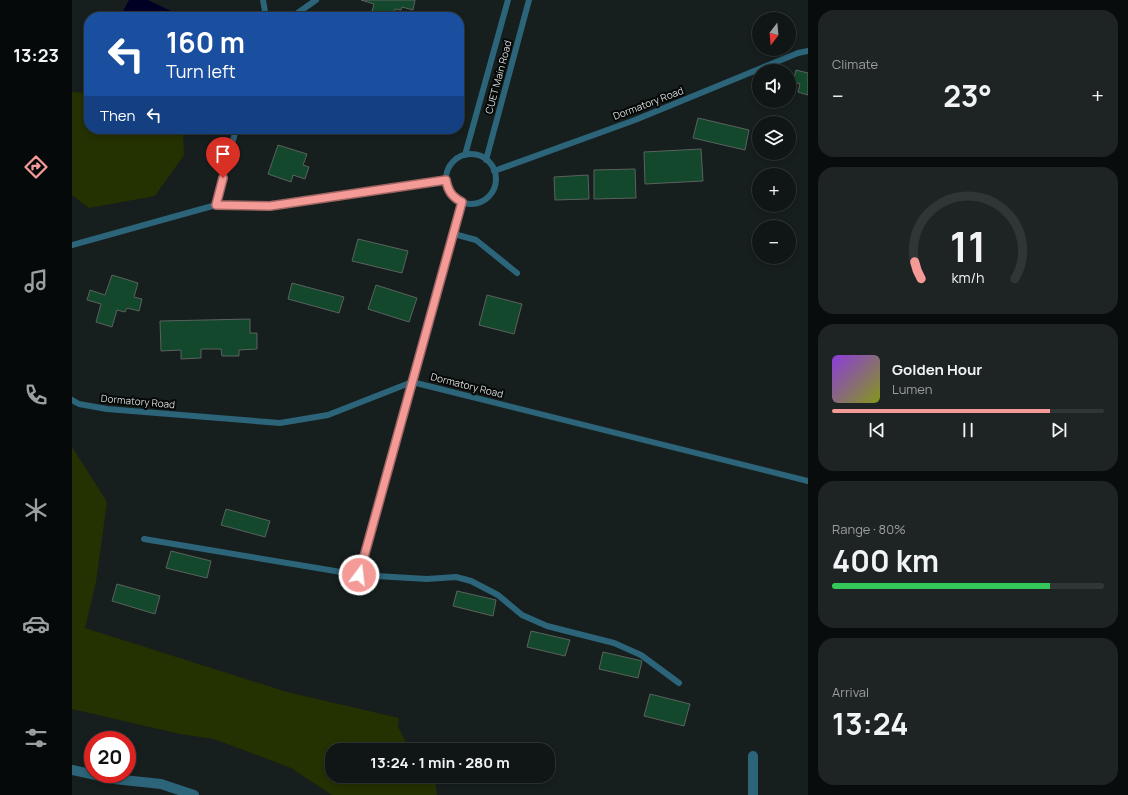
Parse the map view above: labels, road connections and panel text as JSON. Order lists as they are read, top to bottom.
{
  "streets": {
    "lane": ["CUET Main Road", "Dormatory Road"]
  },
  "crossings": [
    ["CUET Main Road", "Dormatory Road"]
  ],
  "north": "bottom",
  "page": {
    "tabs": "13:23",
    "tile": [
      "Climate",
      ["Range · 80%", "400 km"],
      ["Arrival", "13:24"]
    ],
    "map_buttons": ["+", "−"],
    "turn": ["160 m", "Turn left"],
    "heat": ["−", "23°", "+"],
    "then": "Then",
    "song": ["Golden Hour", "Lumen"],
    "limit": "20",
    "trip": "13:24 · 1 min · 280 m",
    "gauge": ["11", "km/h"]
  }
}
